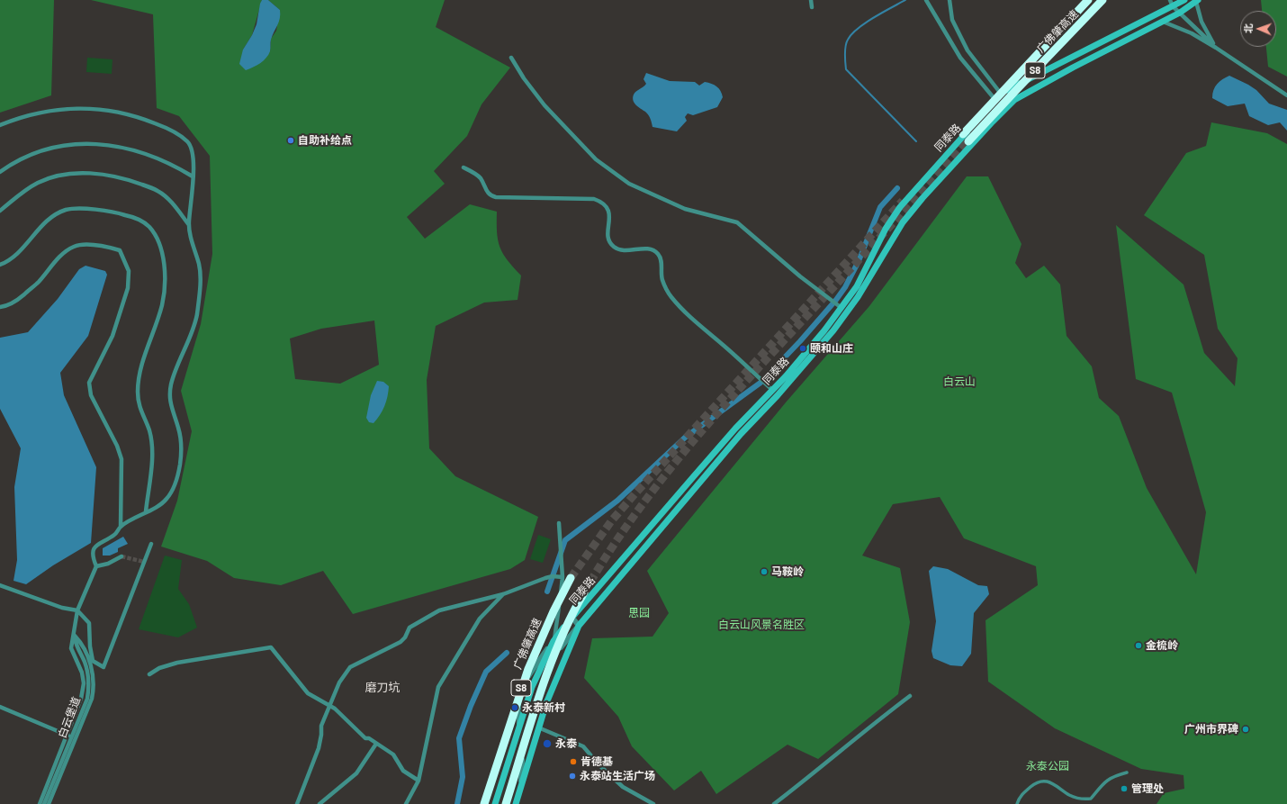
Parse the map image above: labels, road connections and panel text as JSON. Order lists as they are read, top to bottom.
{
  "streets": {
    "highway": ["广佛肇高速", "S8"],
    "main road": ["同泰路"],
    "street": ["白云堡道"]
  },
  "districts": ["磨刀坑"],
  "parks": [
    "白云山",
    "思园",
    "白云山风景名胜区",
    "永泰公园"
  ],
  "places": [
    "自助补给点",
    "颐和山庄",
    "马鞍岭",
    "金梳岭",
    "永泰新村",
    "广州市界碑",
    "永泰",
    "肯德基",
    "永泰站生活广场",
    "管理处"
  ],
  "north": "left"
}
